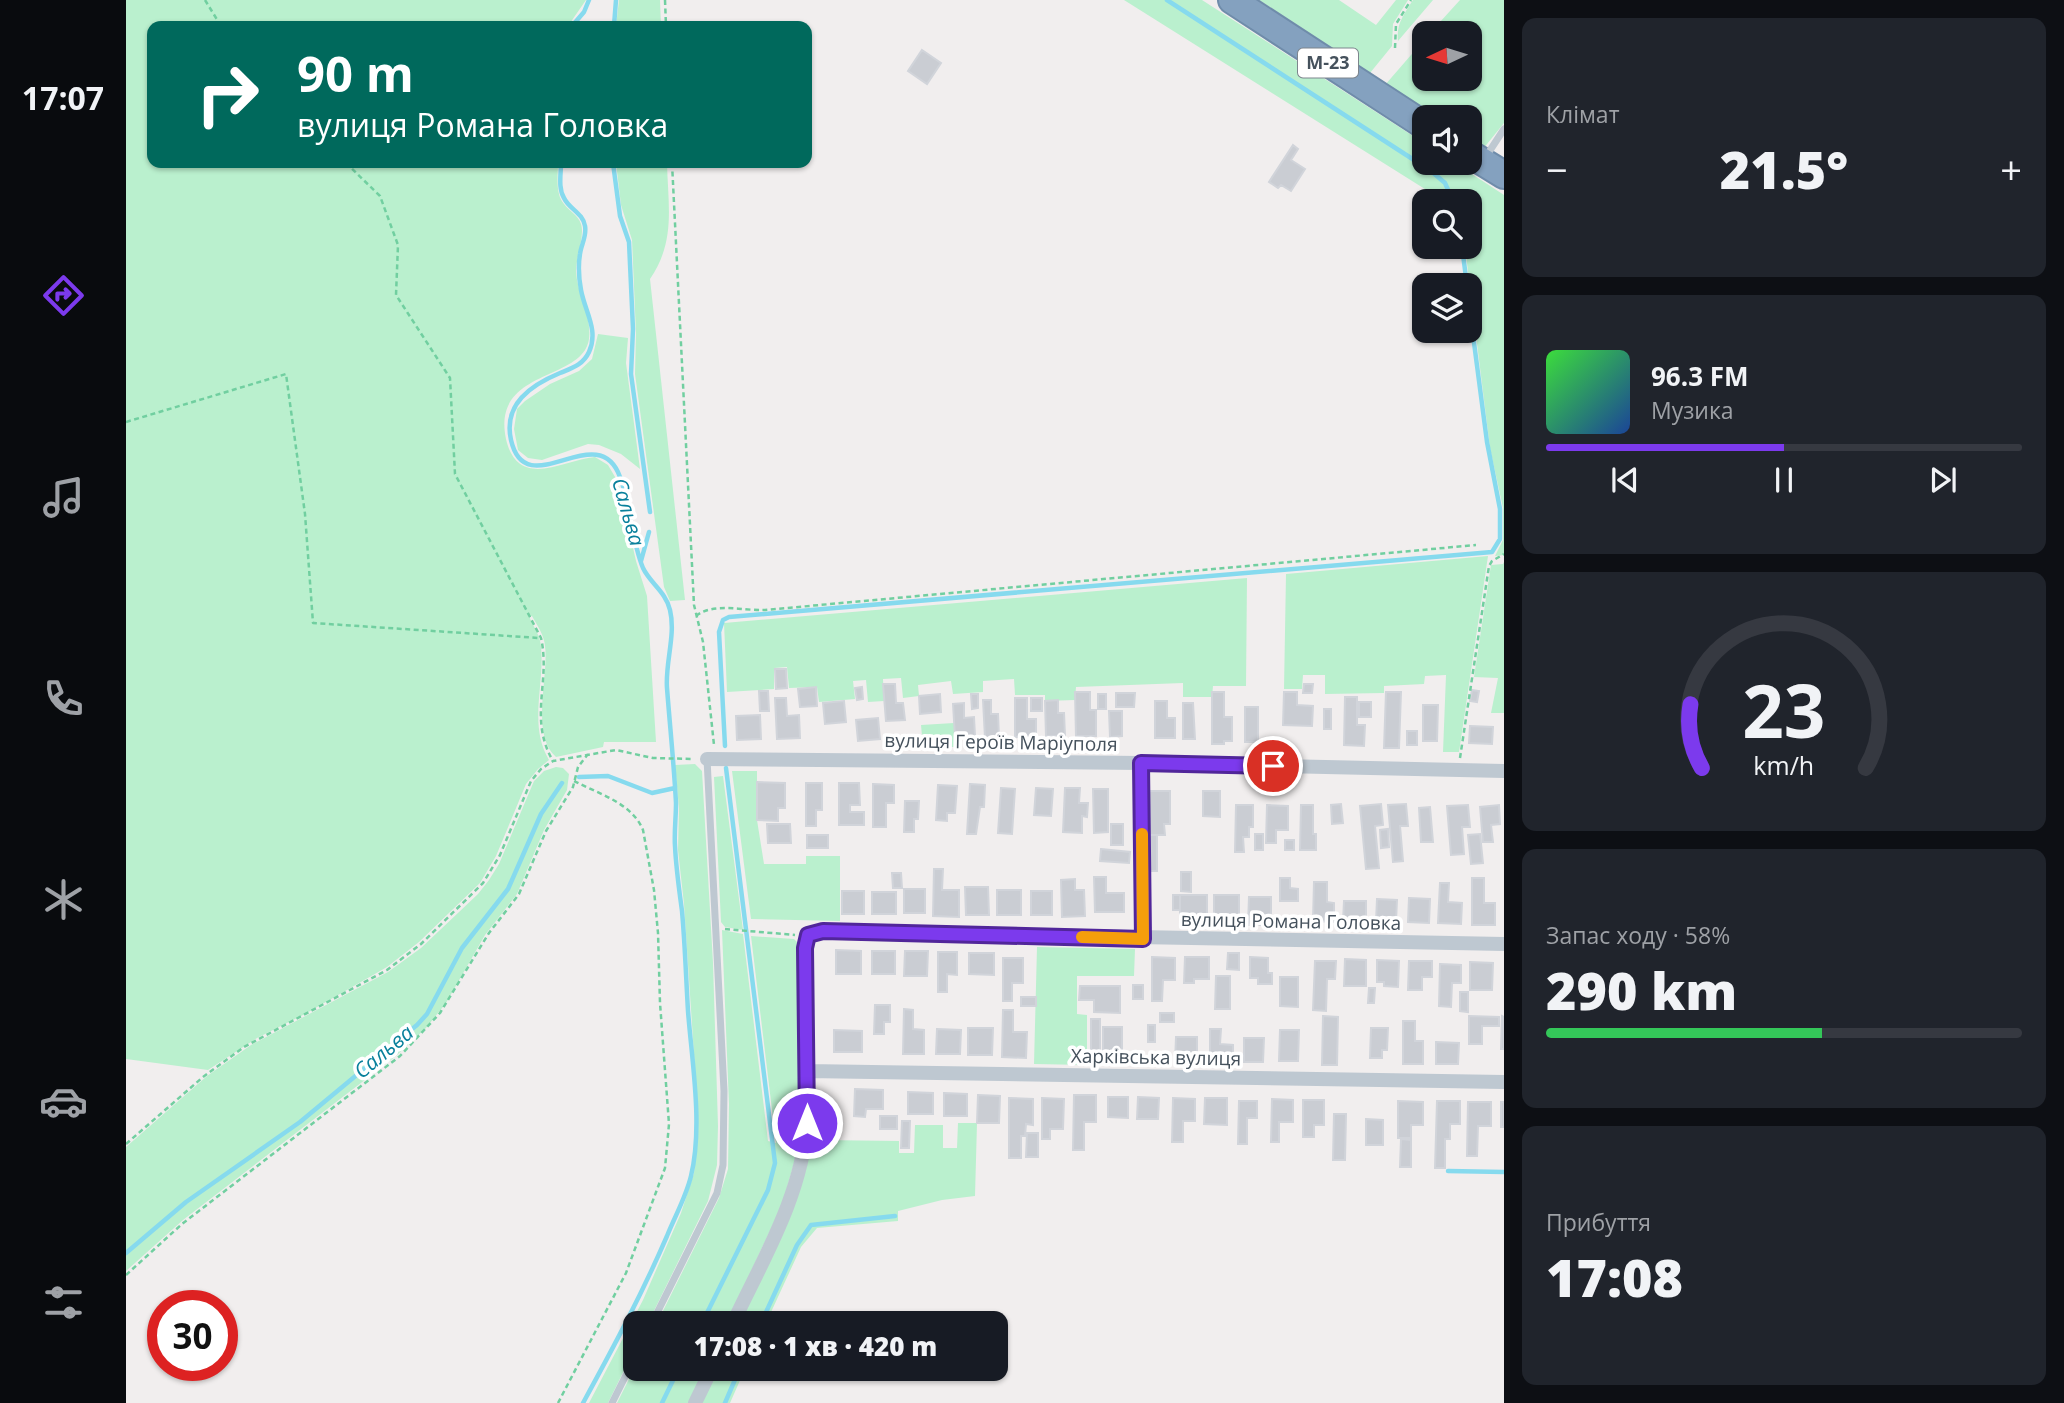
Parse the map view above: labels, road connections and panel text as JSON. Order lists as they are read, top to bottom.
{
  "streets": {
    "highway": ["М-23"],
    "street": ["вулиця Героїв Маріуполя", "вулиця Романа Головка", "Харківська вулиця"]
  },
  "water": ["Сальва"],
  "north": "left",
  "page": {
    "tabs": "17:07",
    "tile": [
      "Клімат",
      ["Запас ходу · 58%", "290 km"],
      ["Прибуття", "17:08"]
    ],
    "turn": ["90 m", "вулиця Романа Головка"],
    "heat": ["−", "21.5°", "+"],
    "song": ["96.3 FM", "Музика"],
    "limit": "30",
    "trip": "17:08 · 1 хв · 420 m",
    "gauge": ["23", "km/h"]
  }
}
